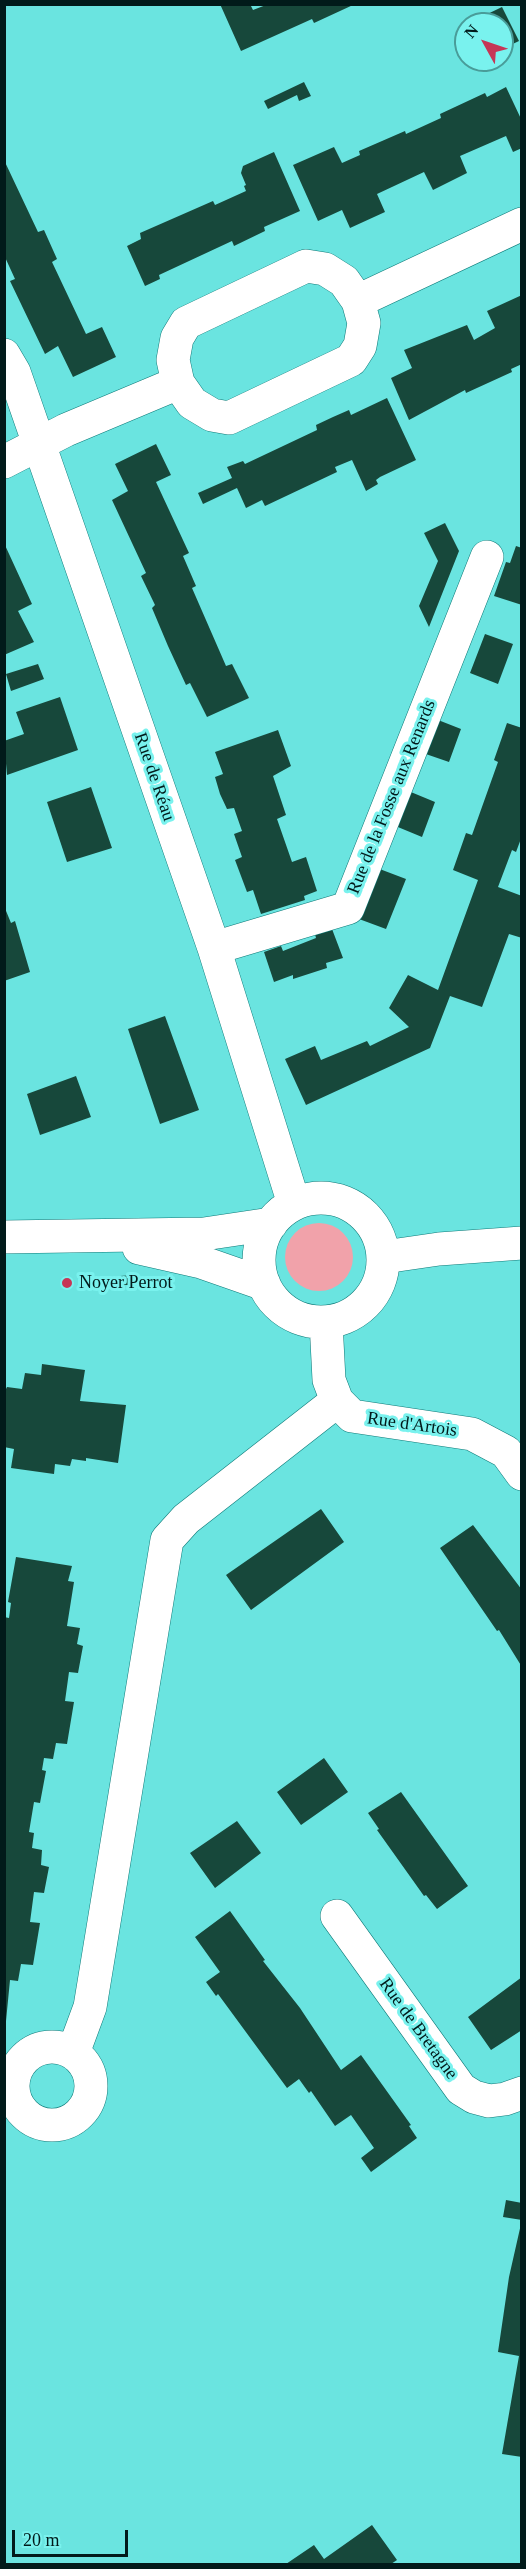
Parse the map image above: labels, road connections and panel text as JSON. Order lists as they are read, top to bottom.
{
  "streets": {
    "street": [
      "Rue de Réau",
      "Rue de la Fosse aux Renards",
      "Rue d'Artois",
      "Rue de Bretagne"
    ]
  },
  "crossings": [
    ["Rue de Réau", "Rue de la Fosse aux Renards"]
  ],
  "places": ["Noyer Perrot"],
  "scale_bar": "20 m",
  "north": "top left"
}
